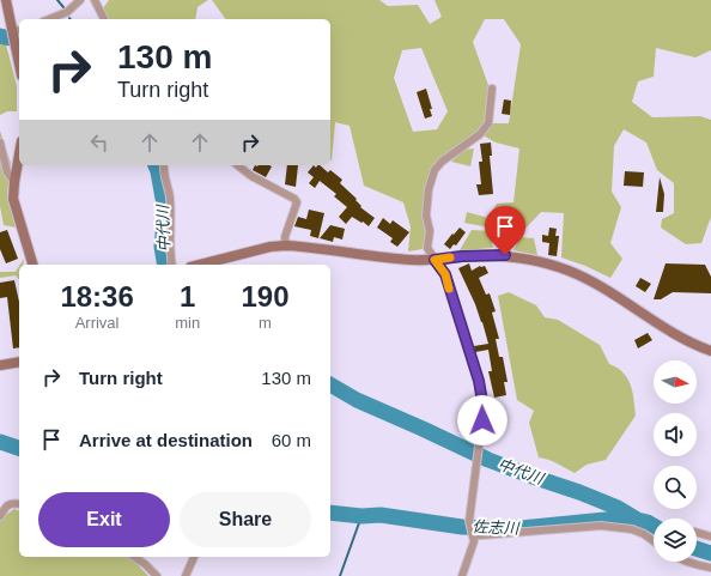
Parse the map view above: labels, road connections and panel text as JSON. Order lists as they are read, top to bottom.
{
  "water": ["中代川", "佐志川"],
  "north": "right",
  "page": {
    "turn": ["130 m", "Turn right"],
    "eta": [
      "18:36",
      "Arrival",
      "1",
      "min",
      "190",
      "m"
    ],
    "list": [
      {
        "name": "Turn right",
        "value": "130 m"
      },
      {
        "name": "Arrive at destination",
        "value": "60 m"
      }
    ],
    "buttons": ["Exit", "Share"]
  }
}
